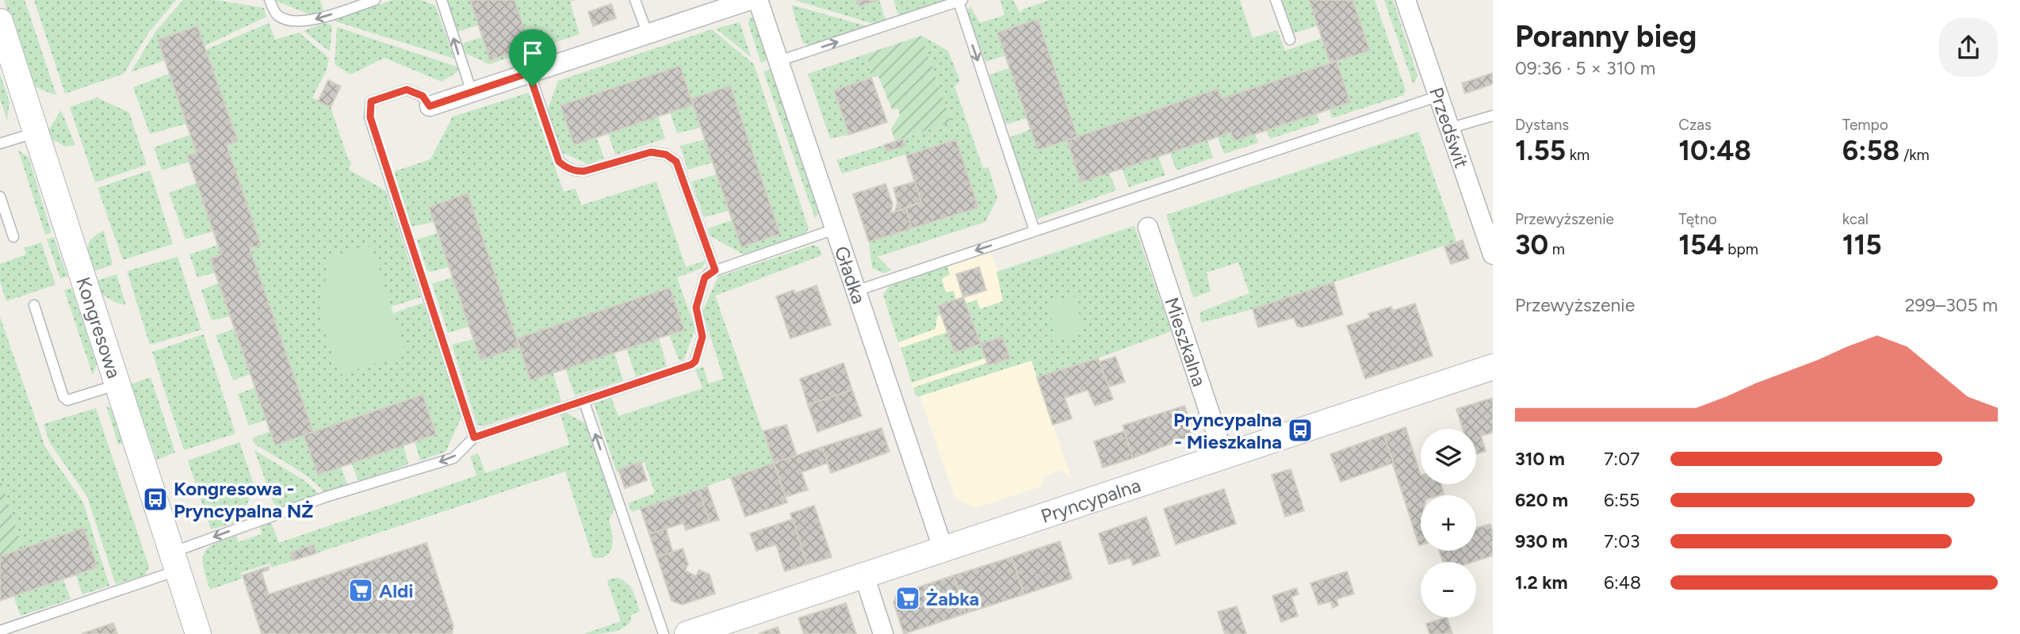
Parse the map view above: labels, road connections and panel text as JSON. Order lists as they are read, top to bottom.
{
  "streets": {
    "street": [
      "Przedświt",
      "Gładka",
      "Kongresowa",
      "Mieszkalna",
      "Pryncypalna"
    ]
  },
  "crossings": [
    ["Gładka", "Pryncypalna"],
    ["Mieszkalna", "Pryncypalna"]
  ],
  "places": {
    "bus stop": ["Pryncypalna - Mieszkalna", "Kongresowa - Pryncypalna NŻ"],
    "supermarket": ["Aldi", "Żabka"]
  },
  "page": {
    "heading": ["Poranny bieg", "09:36 · 5 × 310 m"],
    "stats": [
      ["Dystans", "1.55 km"],
      ["Czas", "10:48"],
      ["Tempo", "6:58 /km"],
      ["Przewyższenie", "30 m"],
      ["Tętno", "154 bpm"],
      ["kcal", "115"]
    ],
    "chart": ["Przewyższenie", "299–305 m"],
    "map_buttons": ["+", "−"],
    "list": [
      {
        "name": "310 m",
        "note": "7:07"
      },
      {
        "name": "620 m",
        "note": "6:55"
      },
      {
        "name": "930 m",
        "note": "7:03"
      },
      {
        "name": "1.2 km",
        "note": "6:48"
      }
    ]
  }
}
